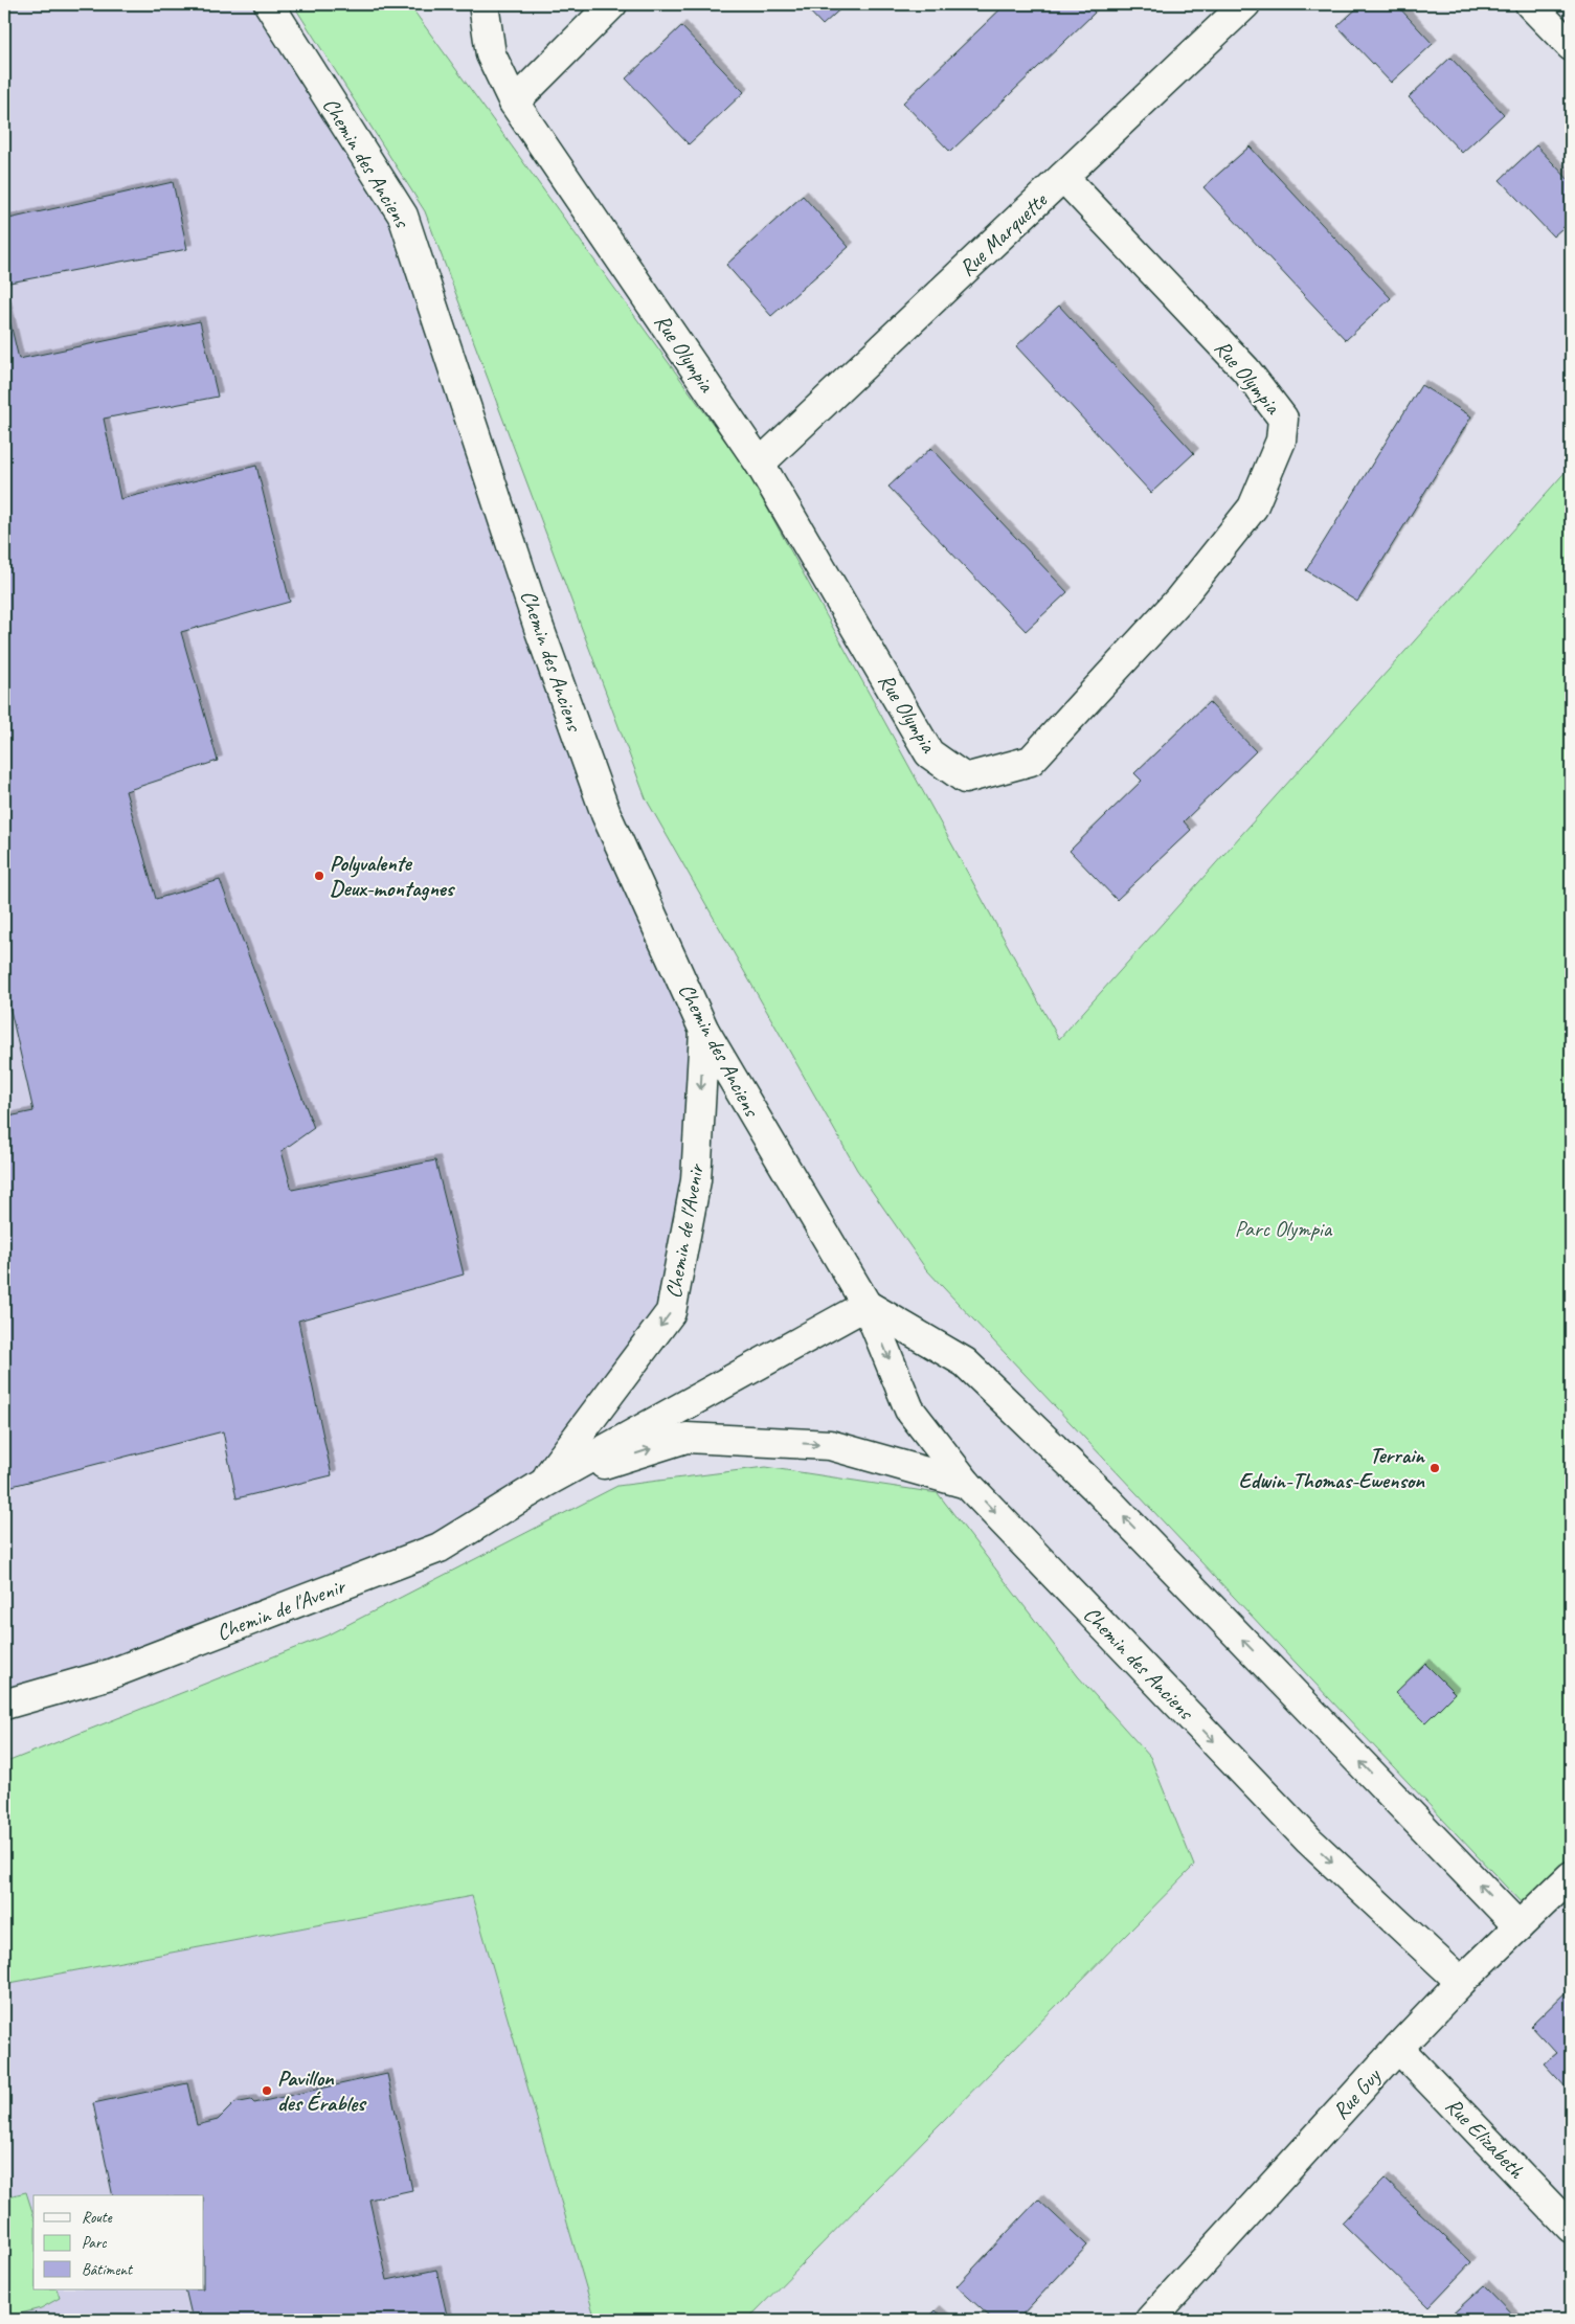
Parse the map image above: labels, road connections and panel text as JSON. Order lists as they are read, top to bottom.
{
  "streets": {
    "street": [
      "Chemin des Anciens",
      "Rue Marquette",
      "Rue Olympia",
      "Chemin de l'Avenir",
      "Rue Guy",
      "Rue Elizabeth"
    ]
  },
  "crossings": [
    ["Chemin des Anciens", "Chemin de l'Avenir"],
    ["Chemin des Anciens", "Rue Guy"],
    ["Rue Marquette", "Rue Olympia"],
    ["Rue Guy", "Rue Elizabeth"]
  ],
  "parks": ["Parc Olympia"],
  "places": ["Polyvalente Deux-montagnes", "Terrain Edwin-Thomas-Ewenson", "Pavillon des Érables"],
  "legend": ["Route", "Parc", "Bâtiment"]
}
